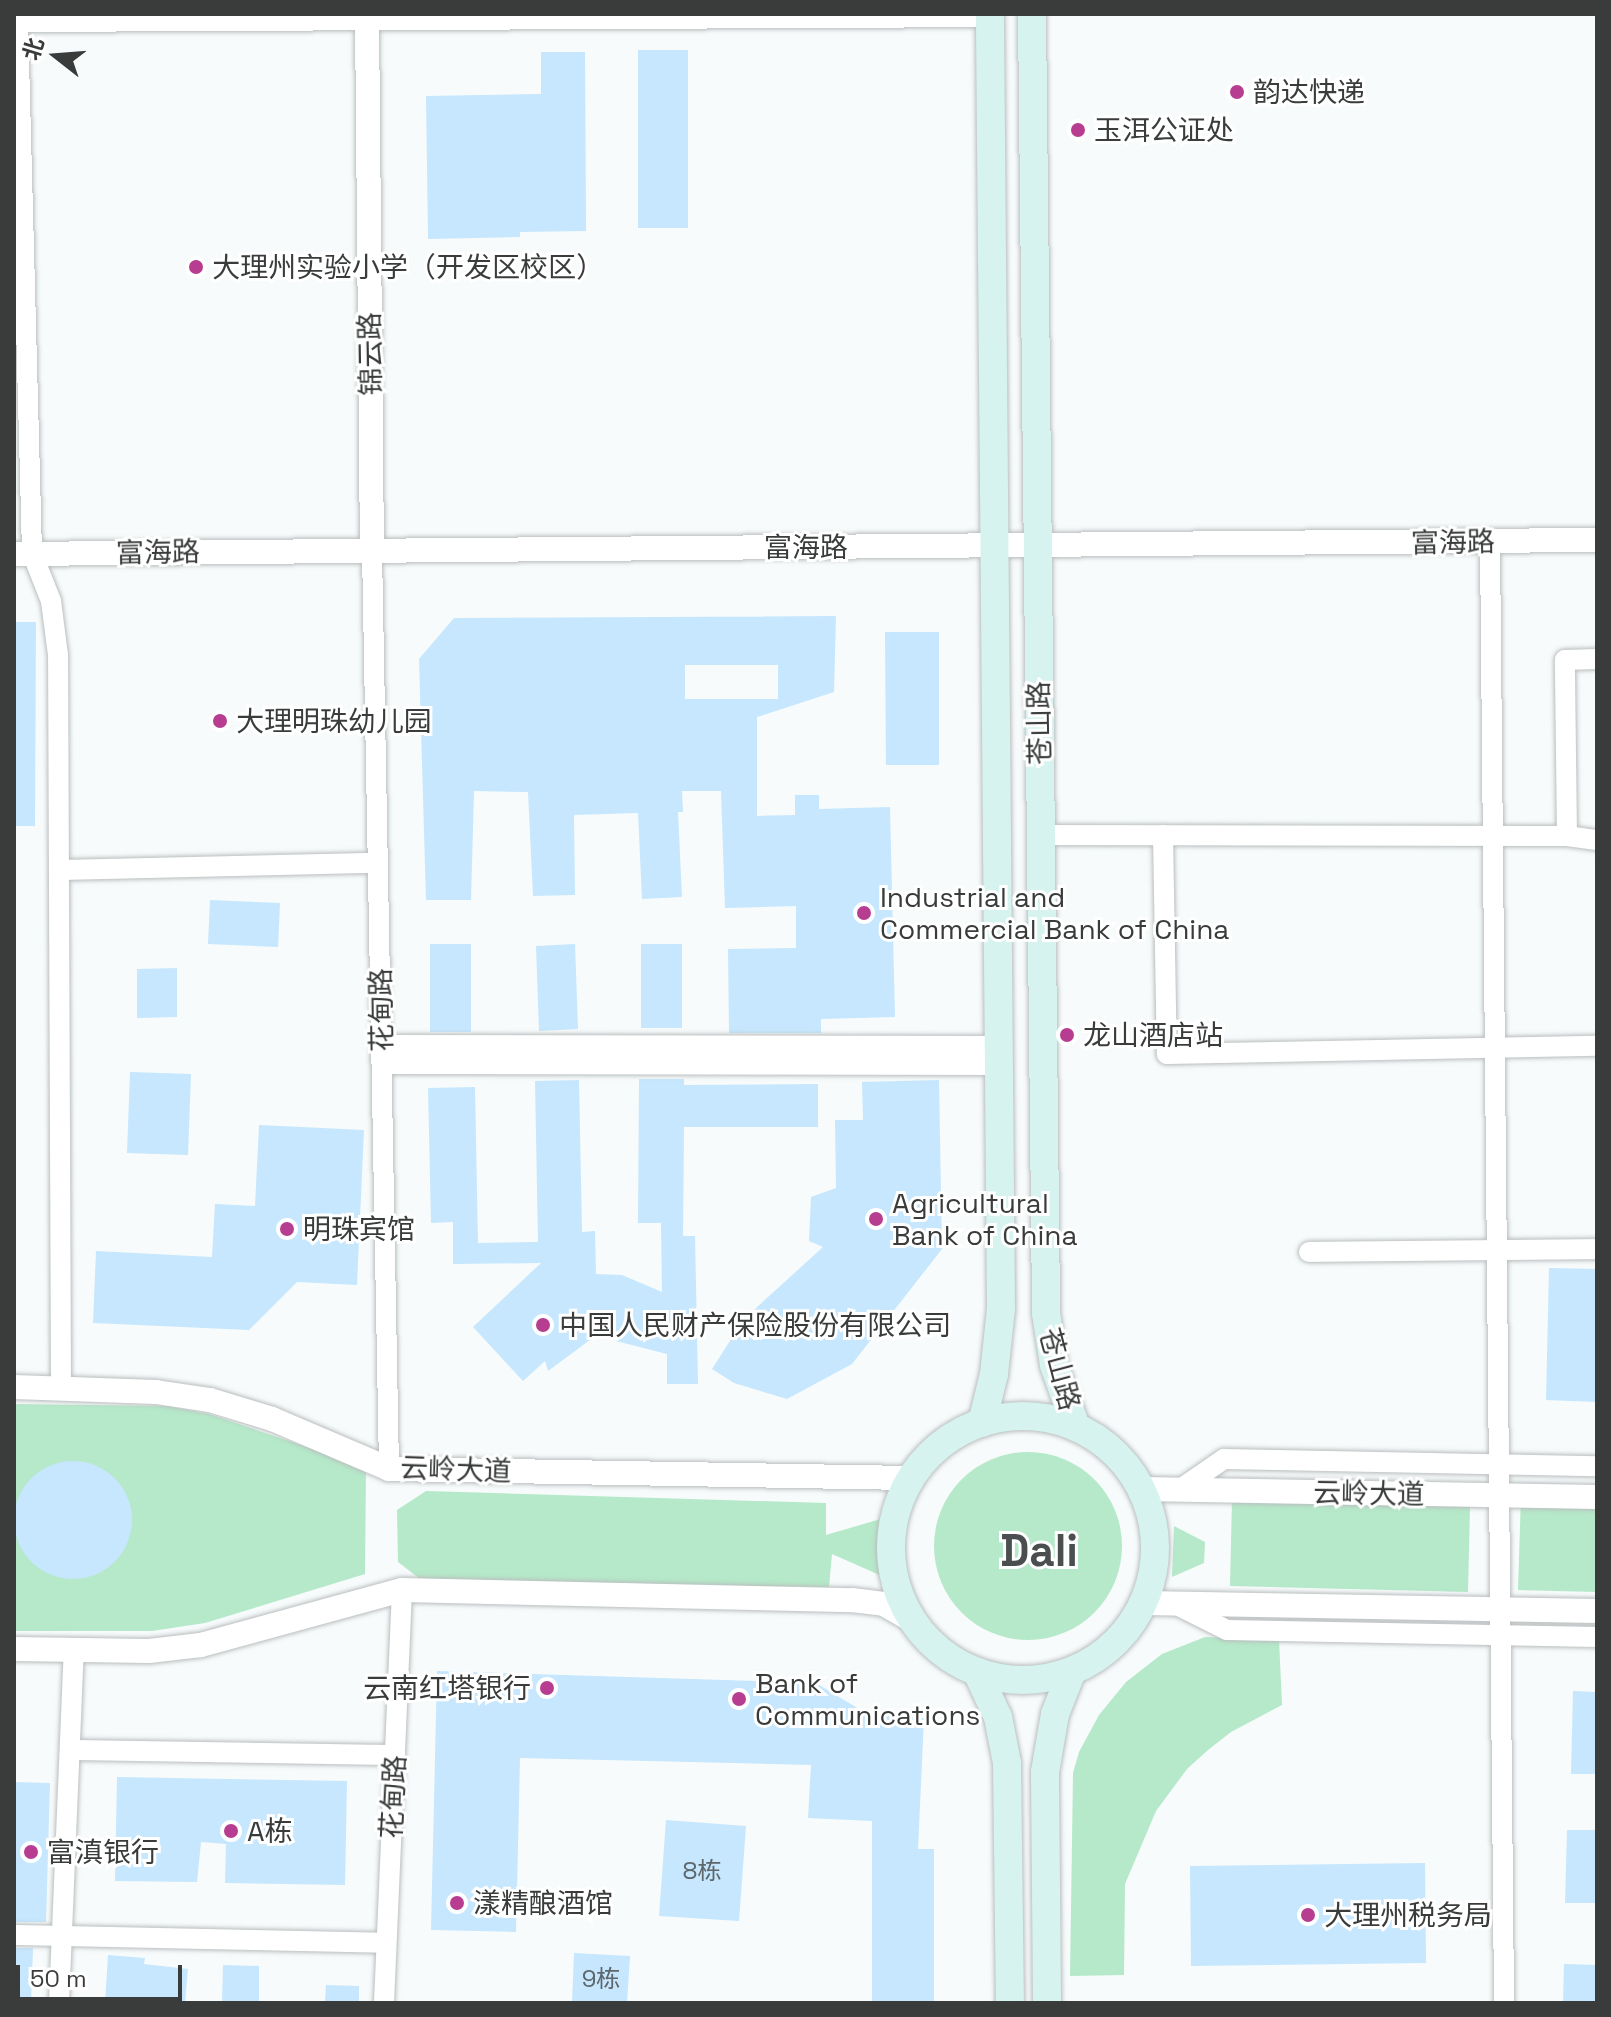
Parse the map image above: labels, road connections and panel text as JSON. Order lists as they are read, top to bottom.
{
  "streets": {
    "main road": ["苍山路"],
    "street": [
      "锦云路",
      "富海路",
      "花甸路",
      "云岭大道"
    ]
  },
  "crossings": [
    ["锦云路", "富海路"],
    ["锦云路", "花甸路"],
    ["富海路", "苍山路"],
    ["富海路", "花甸路"],
    ["苍山路", "云岭大道"],
    ["花甸路", "云岭大道"]
  ],
  "districts": ["Dali"],
  "places": [
    "韵达快递",
    "玉洱公证处",
    "大理州实验小学（开发区校区）",
    "大理明珠幼儿园",
    "Industrial and Commercial Bank of China",
    "龙山酒店站",
    "Agricultural Bank of China",
    "明珠宾馆",
    "中国人民财产保险股份有限公司",
    "云南红塔银行",
    "Bank of Communications",
    "A栋",
    "富滇银行",
    "漾精酿酒馆",
    "大理州税务局"
  ],
  "house_numbers": ["8栋", "9栋"],
  "scale_bar": "50 m",
  "north": "left"
}
